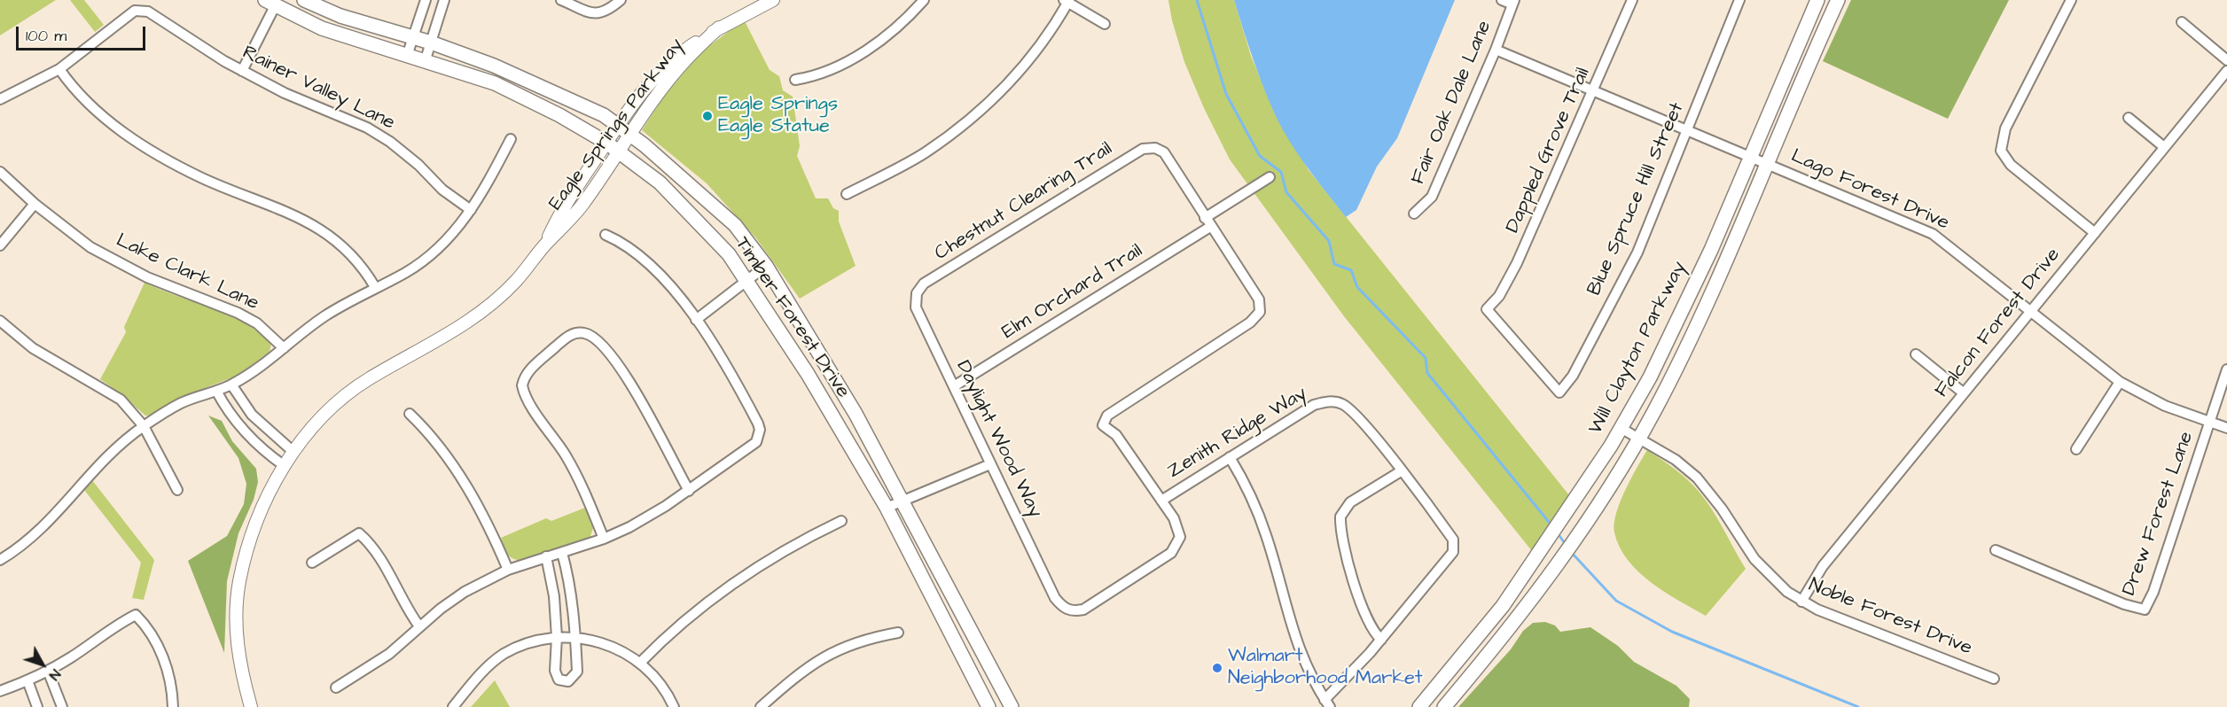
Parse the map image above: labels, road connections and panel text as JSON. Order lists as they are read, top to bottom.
{
  "streets": {
    "main road": ["Timber Forest Drive", "Will Clayton Parkway"],
    "street": [
      "Rainer Valley Lane",
      "Fair Oak Dale Lane",
      "Eagle Springs Parkway",
      "Dappled Grove Trail",
      "Lago Forest Drive",
      "Blue Spruce Hill Street",
      "Chestnut Clearing Trail",
      "Lake Clark Lane",
      "Elm Orchard Trail",
      "Falcon Forest Drive",
      "Zenith Ridge Way",
      "Daylight Wood Way",
      "Drew Forest Lane",
      "Noble Forest Drive"
    ]
  },
  "crossings": [
    ["Fair Oak Dale Lane", "Lago Forest Drive"],
    ["Eagle Springs Parkway", "Timber Forest Drive"],
    ["Dappled Grove Trail", "Lago Forest Drive"],
    ["Dappled Grove Trail", "Blue Spruce Hill Street"],
    ["Lago Forest Drive", "Blue Spruce Hill Street"],
    ["Lago Forest Drive", "Falcon Forest Drive"],
    ["Lago Forest Drive", "Will Clayton Parkway"],
    ["Lago Forest Drive", "Drew Forest Lane"],
    ["Chestnut Clearing Trail", "Elm Orchard Trail"],
    ["Chestnut Clearing Trail", "Daylight Wood Way"],
    ["Elm Orchard Trail", "Daylight Wood Way"],
    ["Falcon Forest Drive", "Noble Forest Drive"],
    ["Will Clayton Parkway", "Noble Forest Drive"],
    ["Zenith Ridge Way", "Daylight Wood Way"]
  ],
  "places": ["Eagle Springs Eagle Statue", "Walmart Neighborhood Market"],
  "scale_bar": "100 m",
  "north": "bottom right"
}
